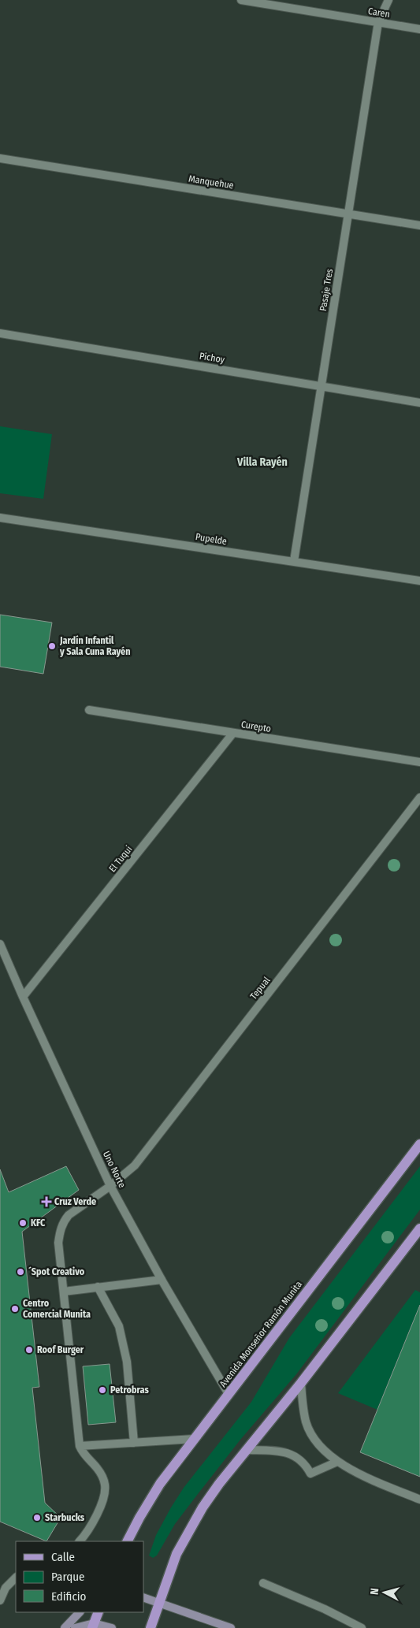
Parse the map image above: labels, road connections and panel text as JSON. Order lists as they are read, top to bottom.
{
  "streets": {
    "main road": ["Avenida Monseñor Ramón Munita"],
    "street": [
      "Caren",
      "Manquehue",
      "Pasaje Tres",
      "Pichoy",
      "Pupelde",
      "Curepto",
      "El Tuqui",
      "Tepual",
      "Uno Norte"
    ]
  },
  "crossings": [
    ["Caren", "Pasaje Tres"],
    ["Manquehue", "Pasaje Tres"],
    ["Pasaje Tres", "Pichoy"],
    ["Pasaje Tres", "Pupelde"],
    ["Curepto", "El Tuqui"],
    ["El Tuqui", "Uno Norte"],
    ["Tepual", "Uno Norte"],
    ["Uno Norte", "Avenida Monseñor Ramón Munita"]
  ],
  "districts": ["Villa Rayén"],
  "places": {
    "other": [
      "Jardín Infantil y Sala Cuna Rayén",
      "KFC",
      "´Spot Creativo",
      "Centro Comercial Munita",
      "Roof Burger",
      "Petrobras",
      "Starbucks"
    ],
    "health": ["Cruz Verde"]
  },
  "legend": ["Calle", "Parque", "Edificio"],
  "north": "left"
}
